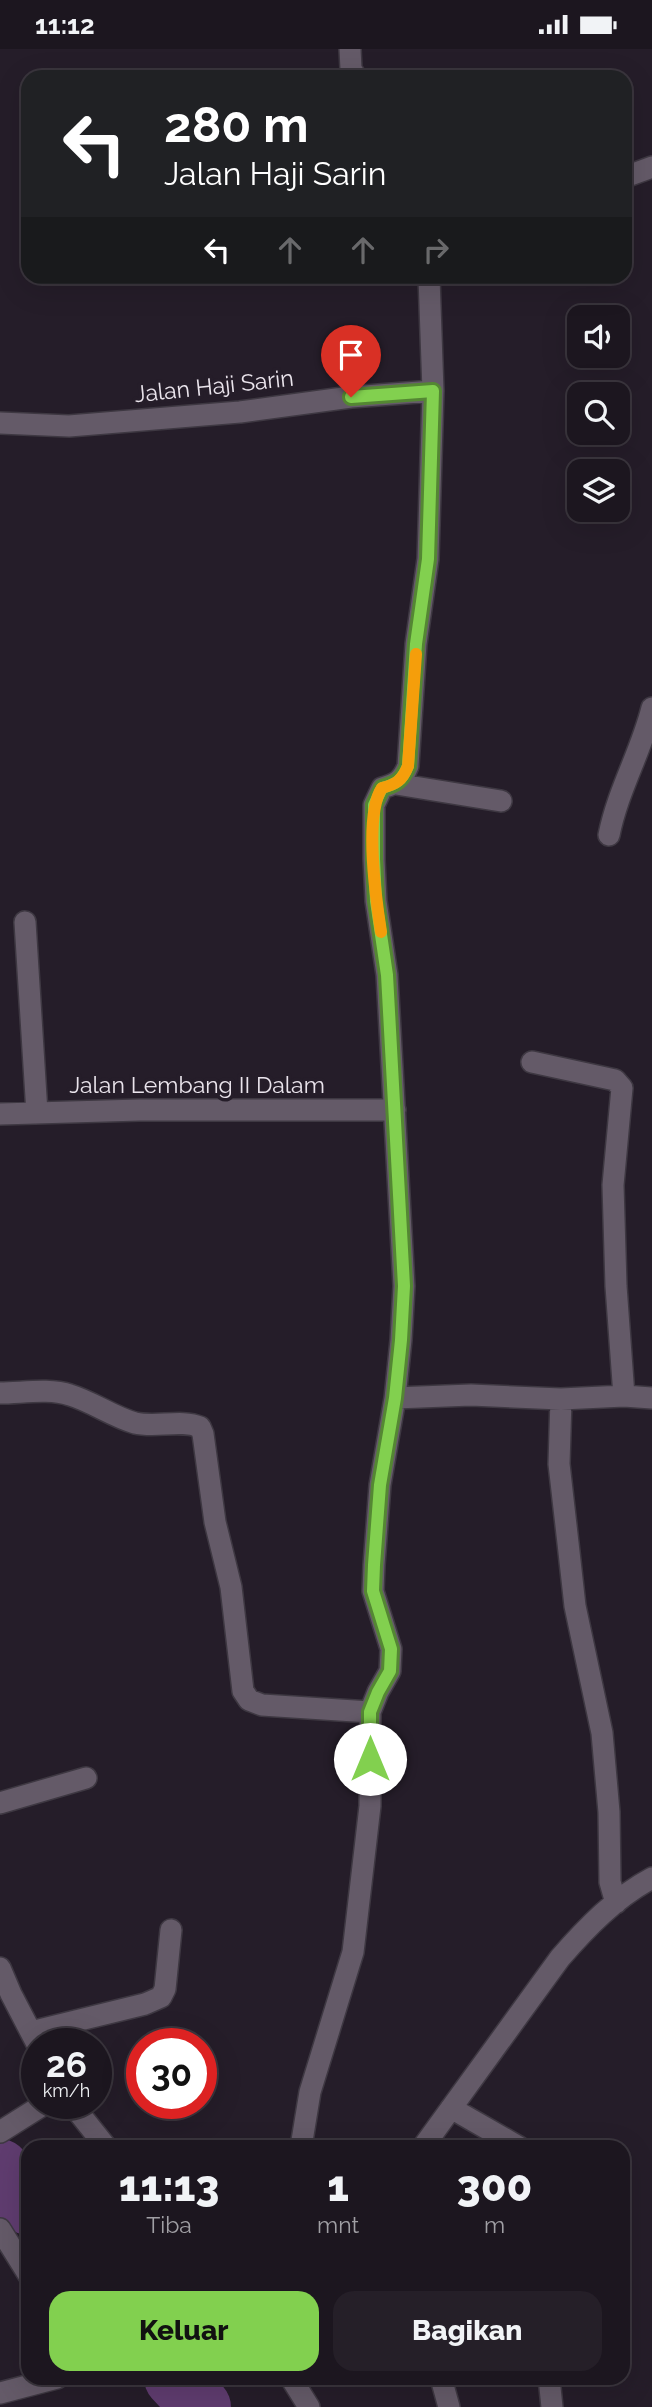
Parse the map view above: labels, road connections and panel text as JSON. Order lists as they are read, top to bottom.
{
  "streets": {
    "street": ["Jalan Haji Sarin", "Jalan Lembang II Dalam"]
  },
  "page": {
    "status": "11:12",
    "turn": ["280 m", "Jalan Haji Sarin"],
    "speed": "26 km/h",
    "limit": "30",
    "eta": [
      "11:13",
      "Tiba",
      "1",
      "mnt",
      "300",
      "m"
    ],
    "buttons": ["Keluar", "Bagikan"]
  }
}
